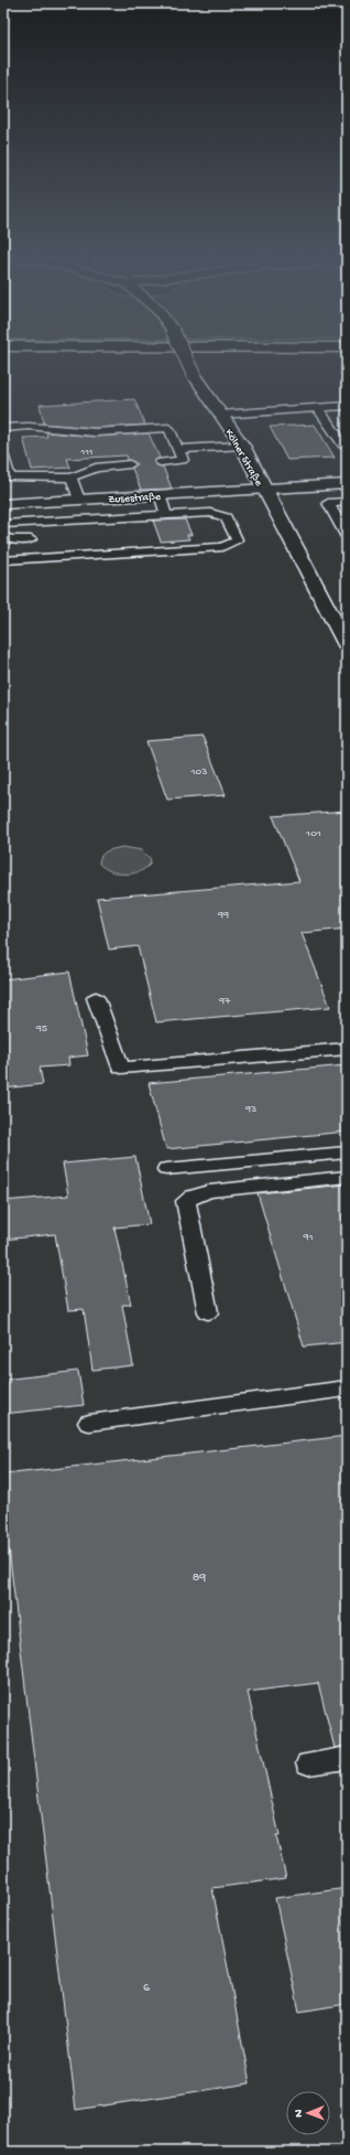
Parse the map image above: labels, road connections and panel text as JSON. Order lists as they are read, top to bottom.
{
  "streets": {
    "main road": ["Kölner Straße", "Zusestraße"]
  },
  "crossings": [
    ["Kölner Straße", "Zusestraße"]
  ],
  "house_numbers": [
    "111",
    "103",
    "101",
    "99",
    "97",
    "95",
    "93",
    "91",
    "89",
    "6"
  ],
  "north": "left"
}
